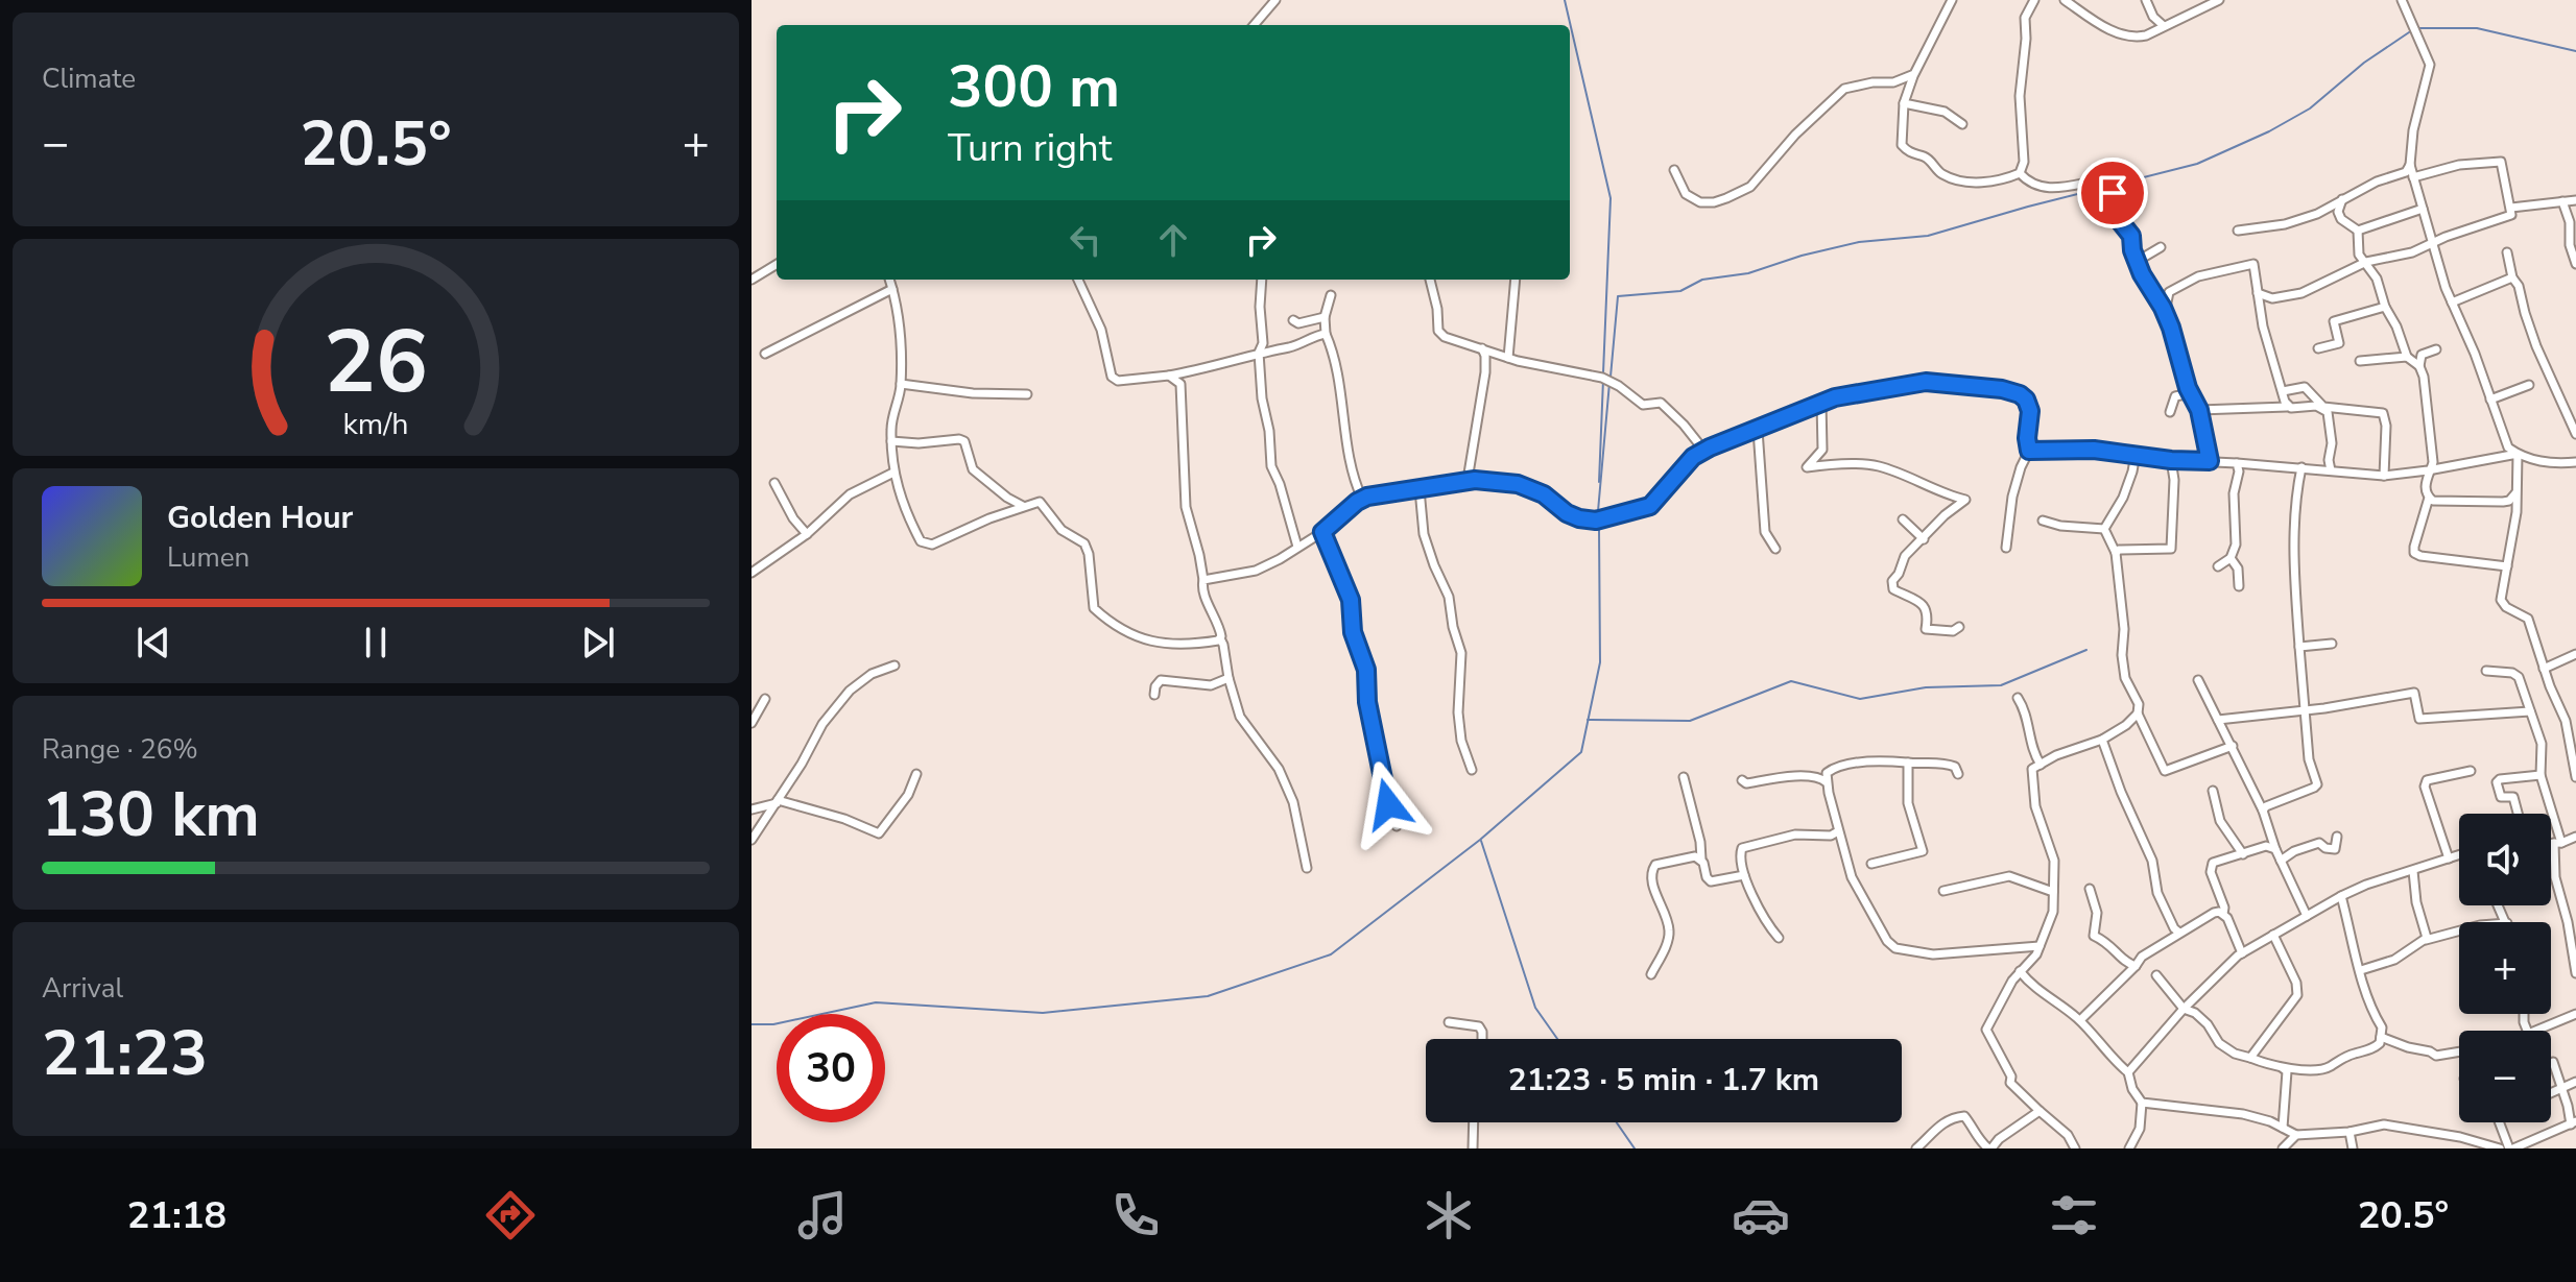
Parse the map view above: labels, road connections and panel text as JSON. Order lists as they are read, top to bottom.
{
  "page": {
    "tile": [
      "Climate",
      ["Range · 26%", "130 km"],
      ["Arrival", "21:23"]
    ],
    "turn": ["300 m", "Turn right"],
    "heat": ["−", "20.5°", "+"],
    "song": ["Golden Hour", "Lumen"],
    "map_buttons": ["+", "−"],
    "limit": "30",
    "trip": "21:23 · 5 min · 1.7 km",
    "tabs": ["21:18", "20.5°"],
    "gauge": ["26", "km/h"]
  }
}
